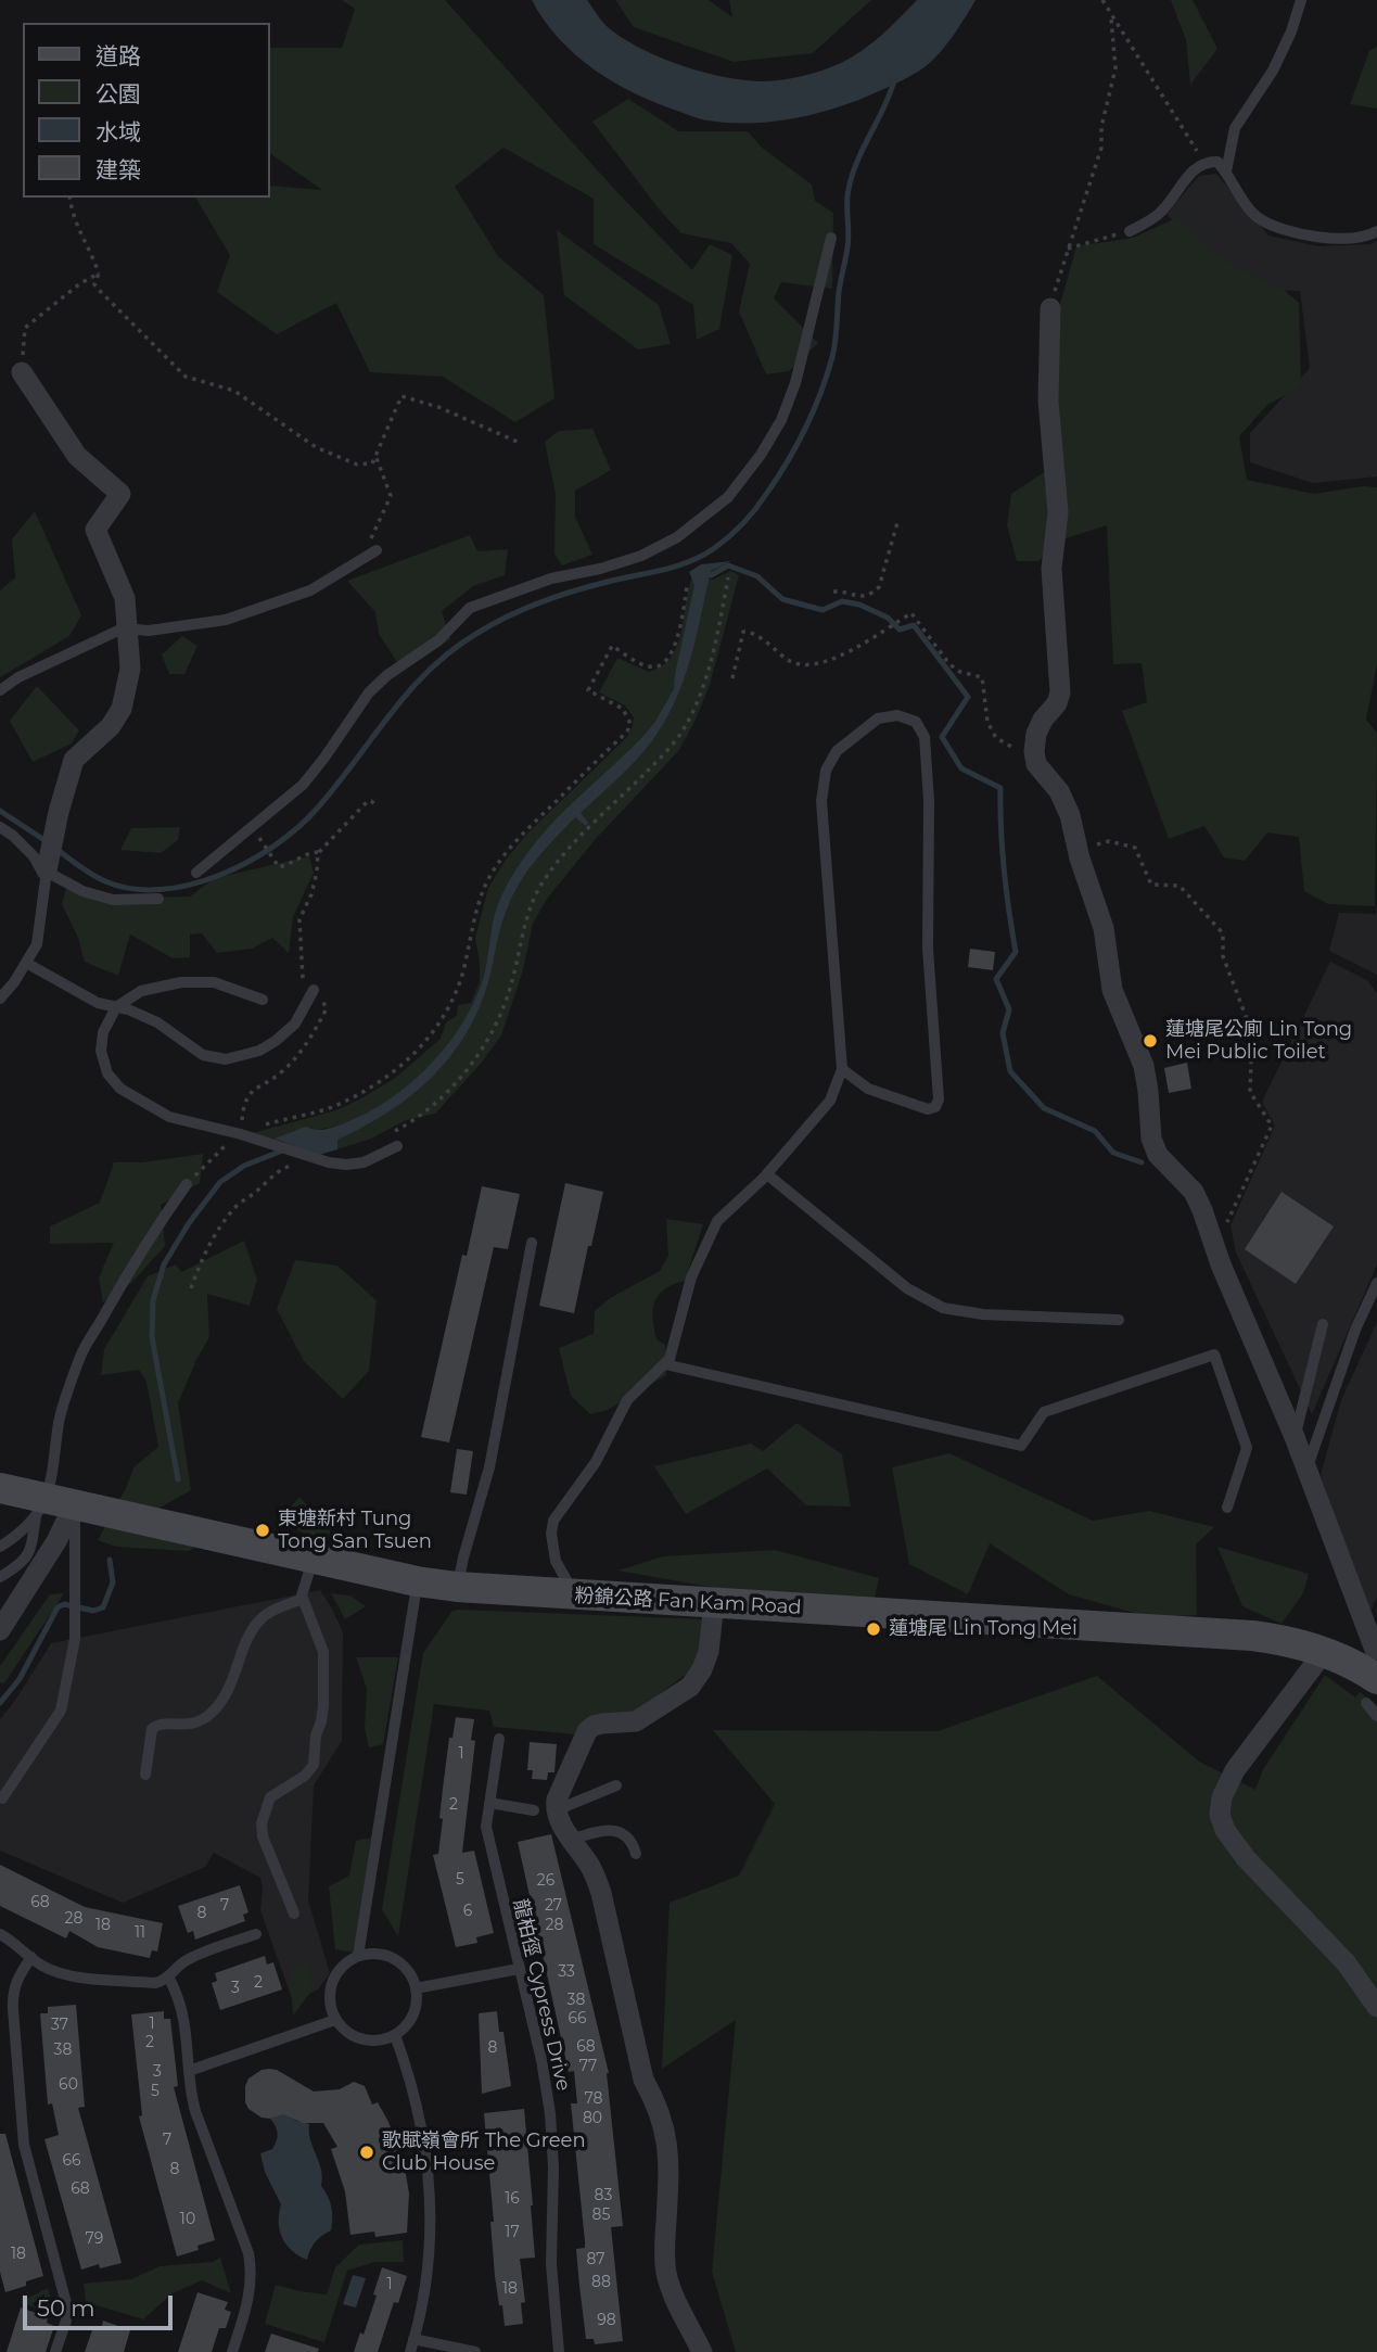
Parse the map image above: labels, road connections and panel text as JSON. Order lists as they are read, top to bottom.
{
  "streets": {
    "main road": ["粉錦公路 Fan Kam Road"],
    "lane": ["龍柏徑 Cypress Drive"]
  },
  "places": [
    "蓮塘尾公廁 Lin Tong Mei Public Toilet",
    "東塘新村 Tung Tong San Tsuen",
    "蓮塘尾 Lin Tong Mei",
    "歌賦嶺會所 The Green Club House"
  ],
  "house_numbers": [
    "1",
    "2",
    "5",
    "26",
    "68",
    "7",
    "27",
    "6",
    "8",
    "28",
    "18",
    "28",
    "11",
    "33",
    "2",
    "3",
    "38",
    "66",
    "1",
    "37",
    "2",
    "68",
    "8",
    "38",
    "77",
    "3",
    "60",
    "5",
    "78",
    "80",
    "7",
    "66",
    "8",
    "68",
    "83",
    "16",
    "85",
    "10",
    "17",
    "79",
    "18",
    "87",
    "88",
    "1",
    "18",
    "98"
  ],
  "legend": [
    "道路",
    "公園",
    "水域",
    "建築"
  ],
  "scale_bar": "50 m"
}
